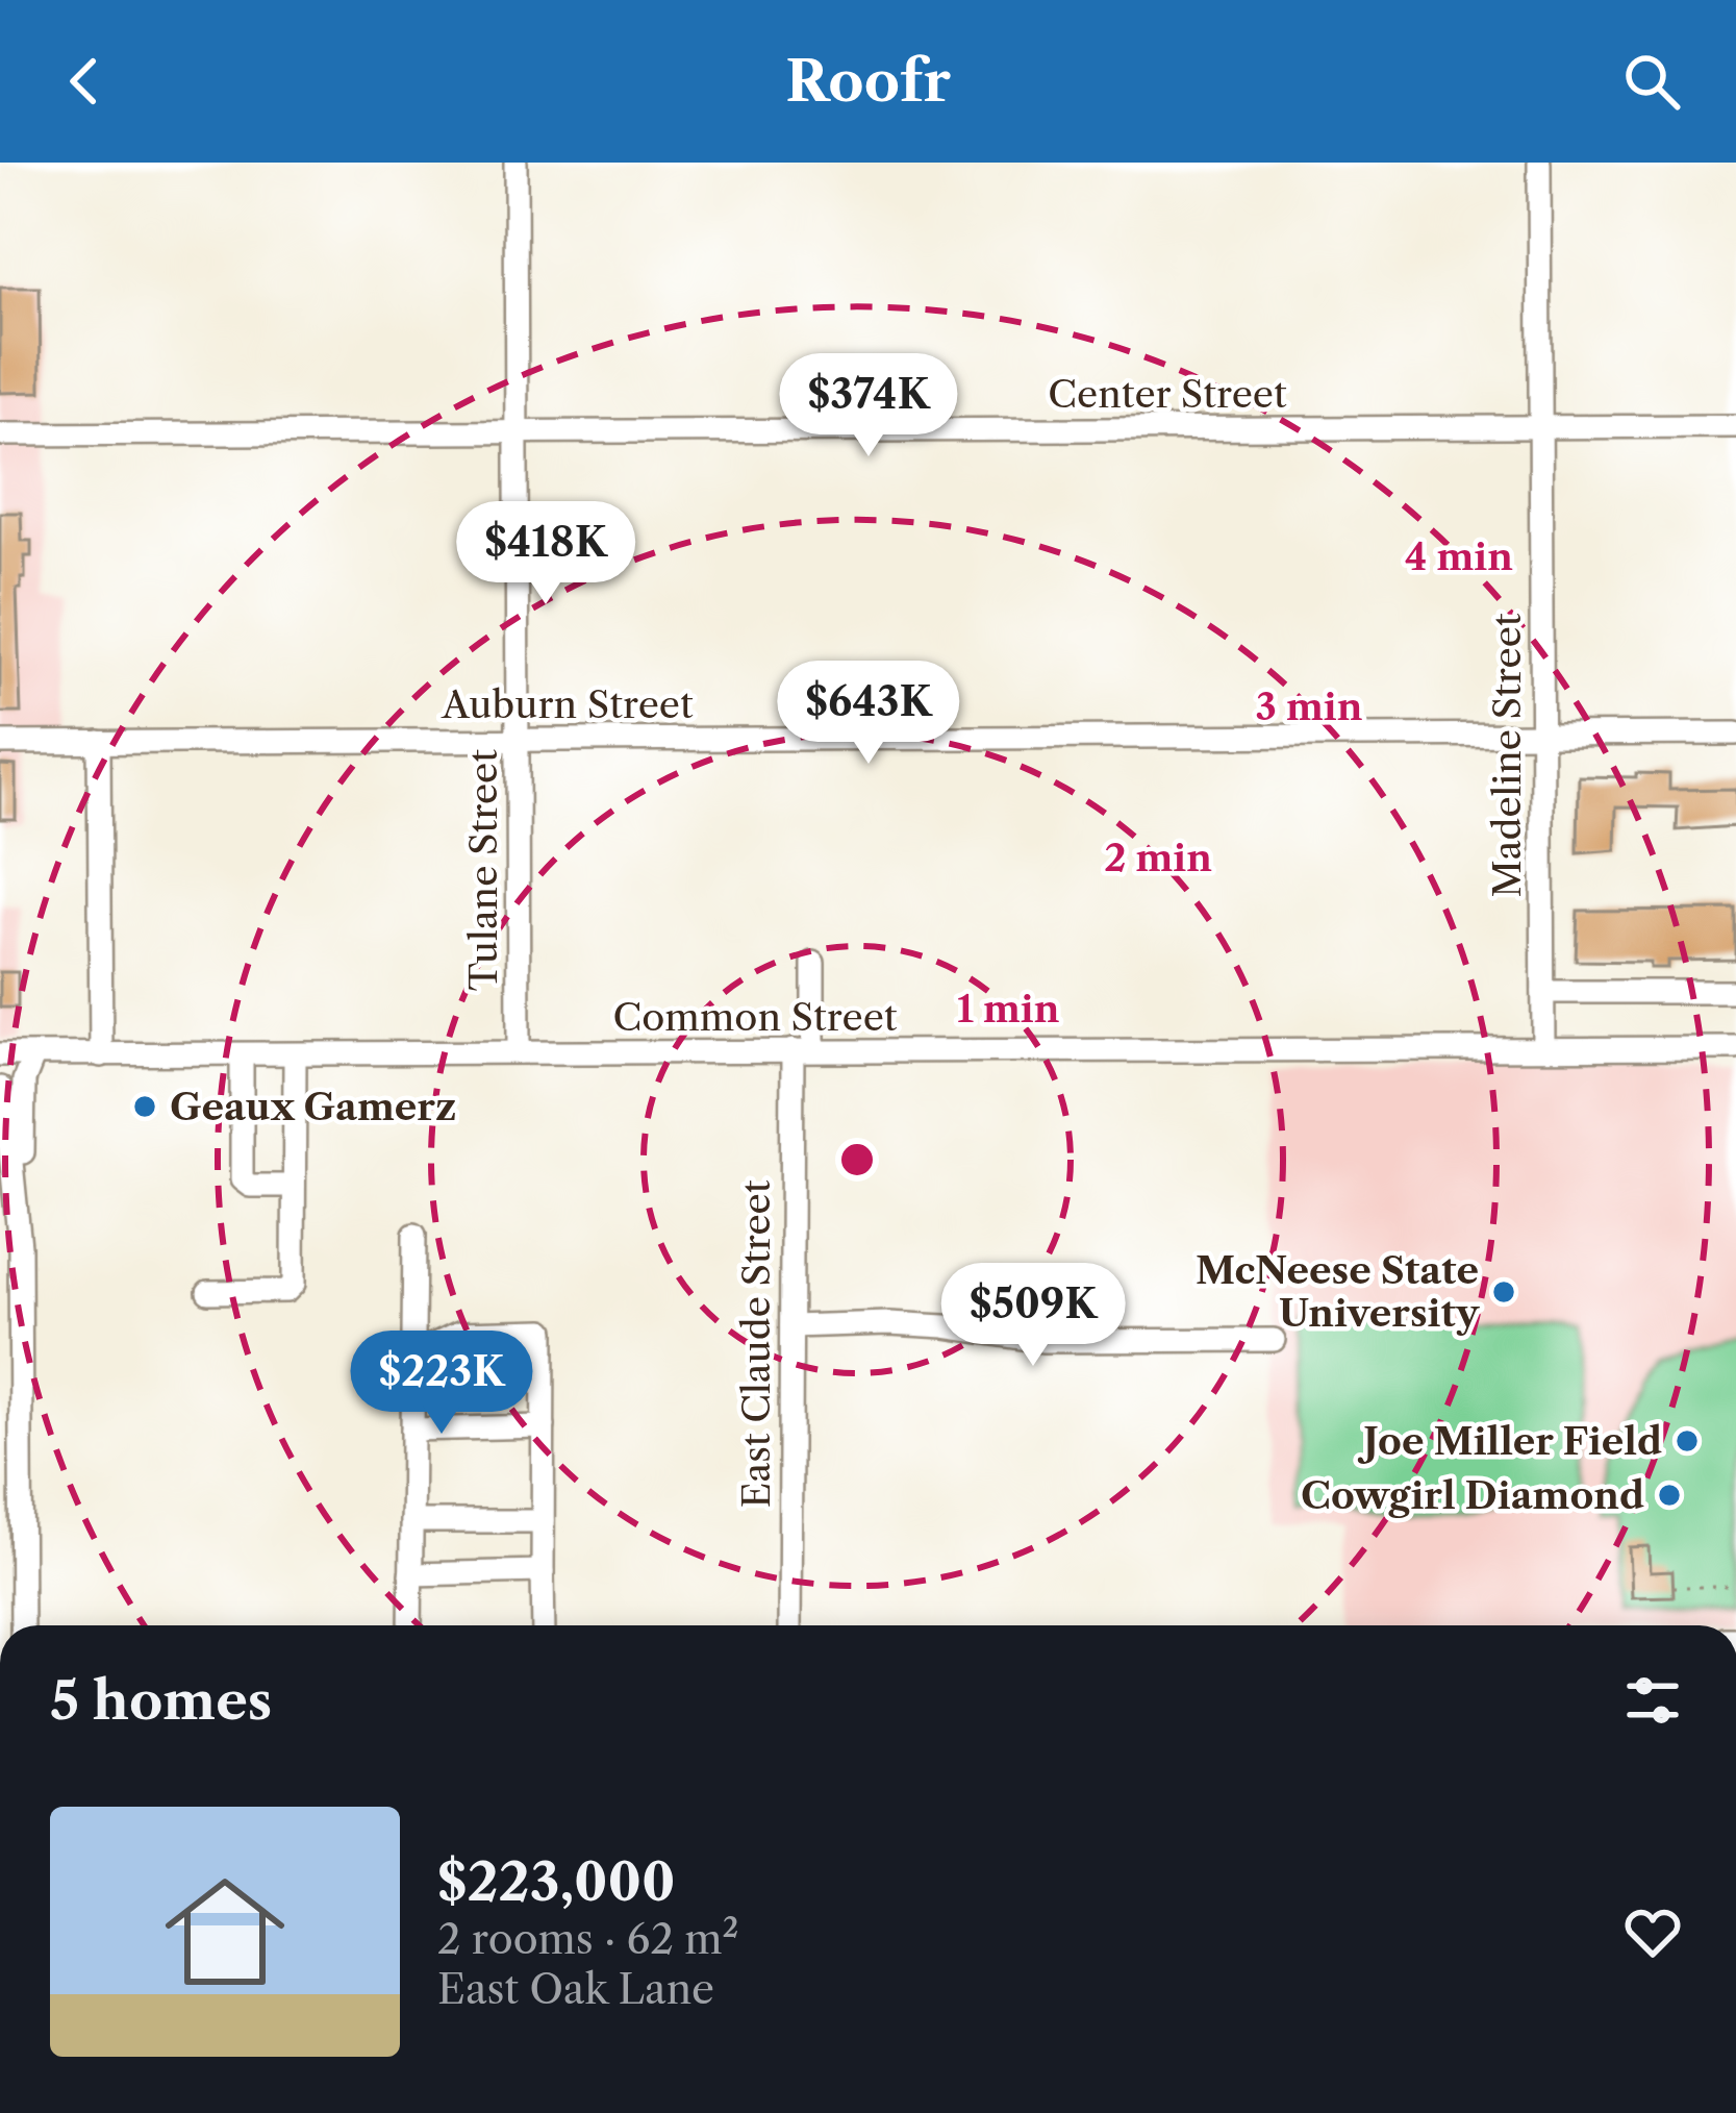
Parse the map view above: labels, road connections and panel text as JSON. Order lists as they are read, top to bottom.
{
  "streets": {
    "street": [
      "Center Street",
      "Auburn Street",
      "Madeline Street",
      "Tulane Street",
      "Common Street",
      "East Claude Street"
    ]
  },
  "crossings": [
    ["Center Street", "Madeline Street"],
    ["Center Street", "Tulane Street"],
    ["Auburn Street", "Madeline Street"],
    ["Auburn Street", "Tulane Street"],
    ["Madeline Street", "Common Street"],
    ["Tulane Street", "Common Street"],
    ["Common Street", "East Claude Street"]
  ],
  "places": [
    "Geaux Gamerz",
    "McNeese State University",
    "Joe Miller Field",
    "Cowgirl Diamond"
  ],
  "page": {
    "header": "Roofr",
    "price": [
      "$374K",
      "$418K",
      "$643K",
      "$509K",
      "$223K"
    ],
    "heading": "5 homes",
    "list": [
      {
        "name": "$223,000",
        "note": "2 rooms · 62 m² · East Oak Lane"
      }
    ]
  },
  "rings": [
    "4 min",
    "3 min",
    "2 min",
    "1 min"
  ]
}
